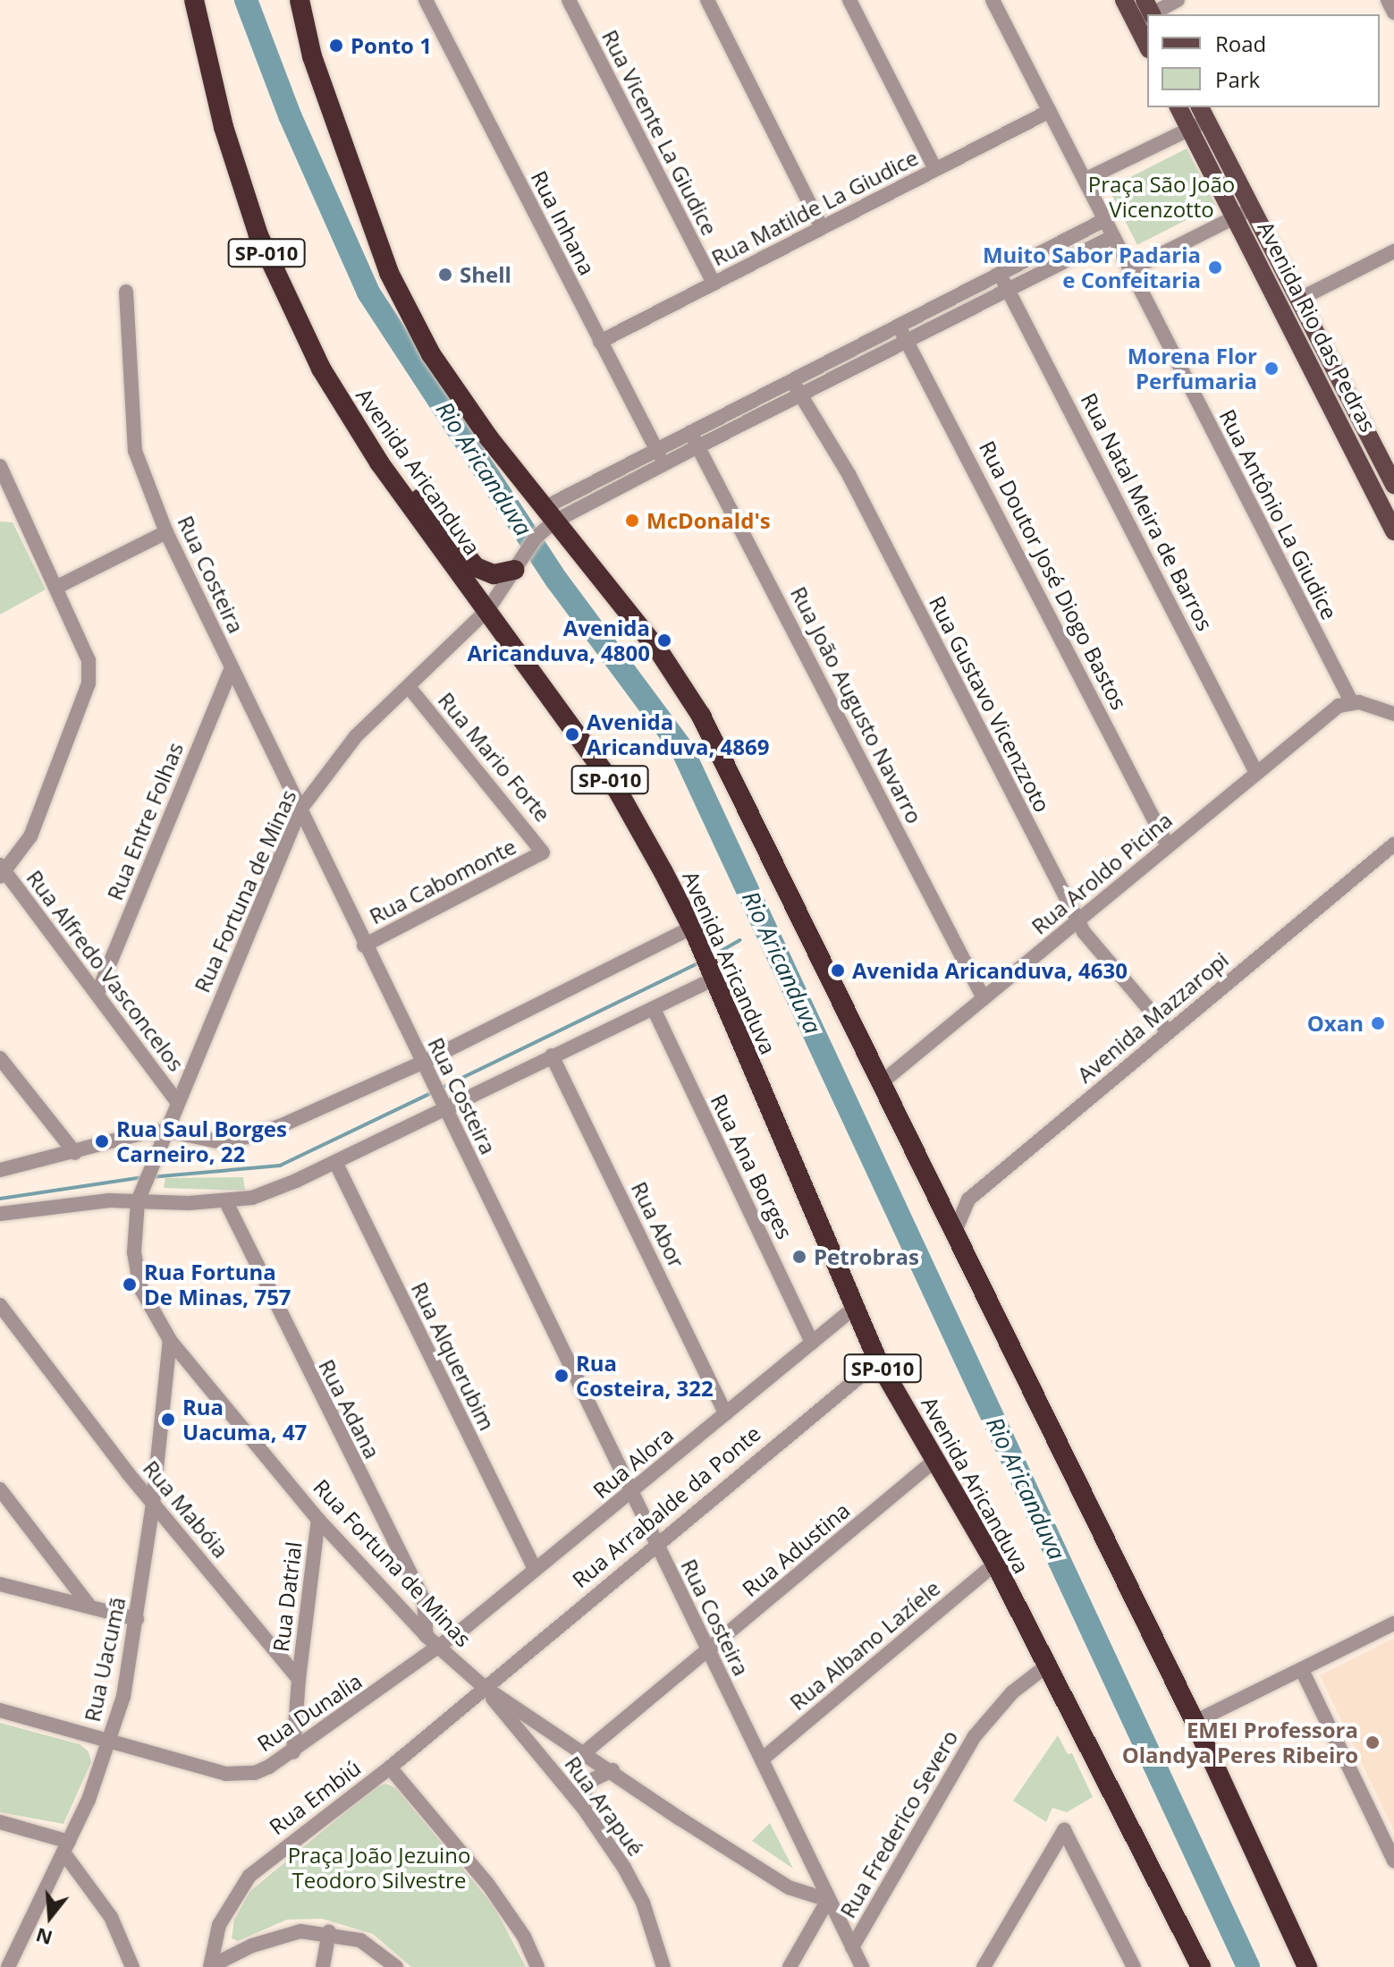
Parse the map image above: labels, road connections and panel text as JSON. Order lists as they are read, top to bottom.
{
  "streets": {
    "highway": ["SP-010", "Avenida Aricanduva"],
    "main road": ["Avenida Rio das Pedras"],
    "street": [
      "Rua Vicente La Giudice",
      "Rua Matilde La Giudice",
      "Rua Inhana",
      "Rua Natal Meira de Barros",
      "Rua Antônio La Giudice",
      "Rua Costeira",
      "Rua Doutor José Diogo Bastos",
      "Rua Gustavo Vicenzzoto",
      "Rua João Augusto Navarro",
      "Rua Mario Forte",
      "Rua Entre Folhas",
      "Rua Aroldo Picina",
      "Rua Cabomonte",
      "Rua Fortuna de Minas",
      "Rua Alfredo Vasconcelos",
      "Avenida Mazzaropi",
      "Rua Ana Borges",
      "Rua Abor",
      "Rua Alquerubim",
      "Rua Adana",
      "Rua Alora",
      "Rua Arrabalde da Ponte",
      "Rua Mabóia",
      "Rua Adustina",
      "Rua Datrial",
      "Rua Albano Lazíele",
      "Rua Uacumã",
      "Rua Dunalia",
      "Rua Embiú",
      "Rua Arapué",
      "Rua Frederico Severo"
    ]
  },
  "crossings": [
    ["Rua Vicente La Giudice", "Rua Matilde La Giudice"],
    ["Rua Matilde La Giudice", "Rua Inhana"],
    ["Rua Matilde La Giudice", "Rua Antônio La Giudice"],
    ["Avenida Aricanduva", "Rua Fortuna de Minas"],
    ["Avenida Aricanduva", "Rua Alora"],
    ["Avenida Aricanduva", "Rua Arrabalde da Ponte"],
    ["Avenida Aricanduva", "Rua Adustina"],
    ["Avenida Aricanduva", "Rua Albano Lazíele"],
    ["Avenida Aricanduva", "Rua Frederico Severo"],
    ["Rua Natal Meira de Barros", "Rua Aroldo Picina"],
    ["Rua Antônio La Giudice", "Rua Aroldo Picina"],
    ["Rua Costeira", "Rua Entre Folhas"],
    ["Rua Costeira", "Rua Cabomonte"],
    ["Rua Costeira", "Rua Fortuna de Minas"],
    ["Rua Costeira", "Rua Alora"],
    ["Rua Costeira", "Rua Arrabalde da Ponte"],
    ["Rua Costeira", "Rua Adustina"],
    ["Rua Costeira", "Rua Albano Lazíele"],
    ["Rua Doutor José Diogo Bastos", "Rua Aroldo Picina"],
    ["Rua Gustavo Vicenzzoto", "Rua Aroldo Picina"],
    ["Rua Gustavo Vicenzzoto", "Avenida Mazzaropi"],
    ["Rua João Augusto Navarro", "Rua Aroldo Picina"],
    ["Rua Mario Forte", "Rua Cabomonte"],
    ["Rua Mario Forte", "Rua Fortuna de Minas"],
    ["Rua Entre Folhas", "Rua Alfredo Vasconcelos"],
    ["Rua Fortuna de Minas", "Rua Alfredo Vasconcelos"],
    ["Rua Fortuna de Minas", "Rua Adana"],
    ["Rua Fortuna de Minas", "Rua Alora"],
    ["Rua Fortuna de Minas", "Rua Arrabalde da Ponte"],
    ["Rua Fortuna de Minas", "Rua Adustina"],
    ["Rua Fortuna de Minas", "Rua Datrial"],
    ["Rua Fortuna de Minas", "Rua Uacumã"],
    ["Rua Fortuna de Minas", "Rua Dunalia"],
    ["Rua Fortuna de Minas", "Rua Embiú"],
    ["Rua Fortuna de Minas", "Rua Arapué"],
    ["Rua Ana Borges", "Rua Alora"],
    ["Rua Abor", "Rua Alora"],
    ["Rua Alquerubim", "Rua Alora"],
    ["Rua Alora", "Rua Dunalia"],
    ["Rua Arrabalde da Ponte", "Rua Embiú"],
    ["Rua Arrabalde da Ponte", "Rua Arapué"],
    ["Rua Mabóia", "Rua Datrial"],
    ["Rua Mabóia", "Rua Uacumã"],
    ["Rua Uacumã", "Rua Dunalia"],
    ["Rua Embiú", "Rua Arapué"]
  ],
  "water": ["Rio Aricanduva"],
  "parks": ["Praça São João Vicenzotto", "Praça João Jezuino Teodoro Silvestre"],
  "places": [
    "Ponto 1",
    "Muito Sabor Padaria e Confeitaria",
    "Shell",
    "Morena Flor Perfumaria",
    "McDonald's",
    "Avenida Aricanduva, 4800",
    "Avenida Aricanduva, 4869",
    "Avenida Aricanduva, 4630",
    "Oxan",
    "Rua Saul Borges Carneiro, 22",
    "Petrobras",
    "Rua Fortuna De Minas, 757",
    "Rua Costeira, 322",
    "Rua Uacuma, 47",
    "EMEI Professora Olandya Peres Ribeiro"
  ],
  "legend": ["Road", "Park"],
  "north": "bottom"
}
